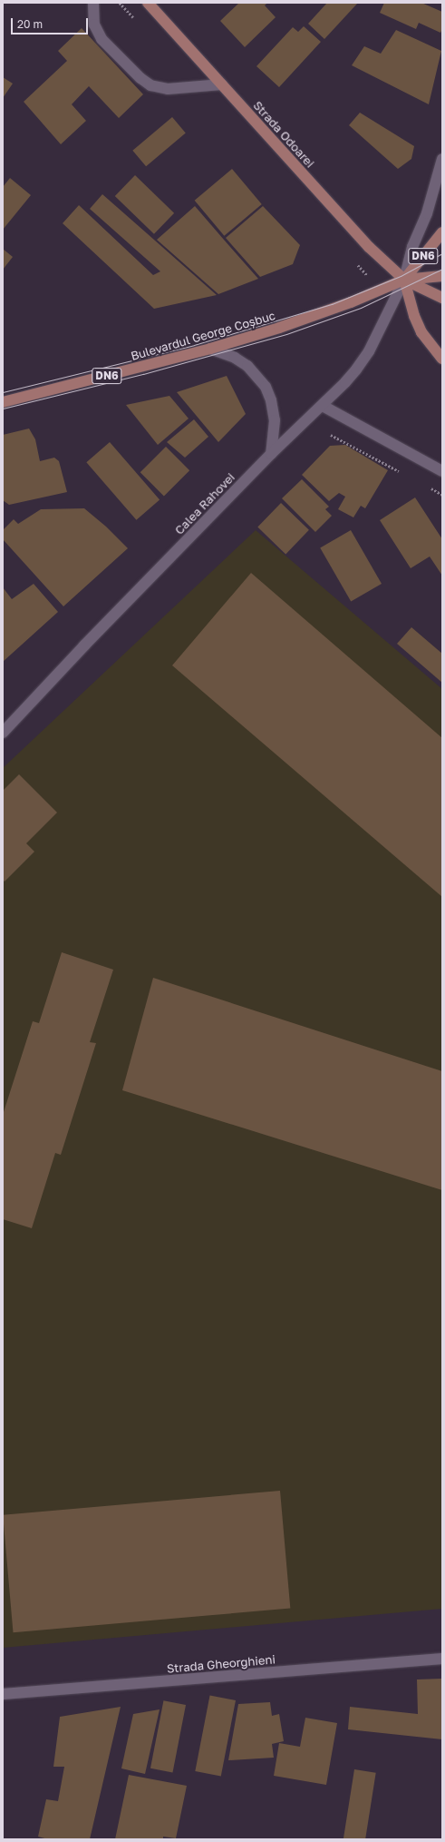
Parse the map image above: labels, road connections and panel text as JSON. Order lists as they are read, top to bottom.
{
  "streets": {
    "main road": [
      "Strada Odoarei",
      "DN6",
      "Bulevardul George Coșbuc",
      "Calea Rahovei"
    ],
    "street": ["Strada Gheorghieni"]
  },
  "crossings": [
    ["Strada Odoarei", "DN6"],
    ["Strada Odoarei", "Bulevardul George Coșbuc"],
    ["Strada Odoarei", "Calea Rahovei"],
    ["DN6", "Bulevardul George Coșbuc"],
    ["DN6", "Calea Rahovei"],
    ["Bulevardul George Coșbuc", "Calea Rahovei"]
  ],
  "scale_bar": "20 m"
}
